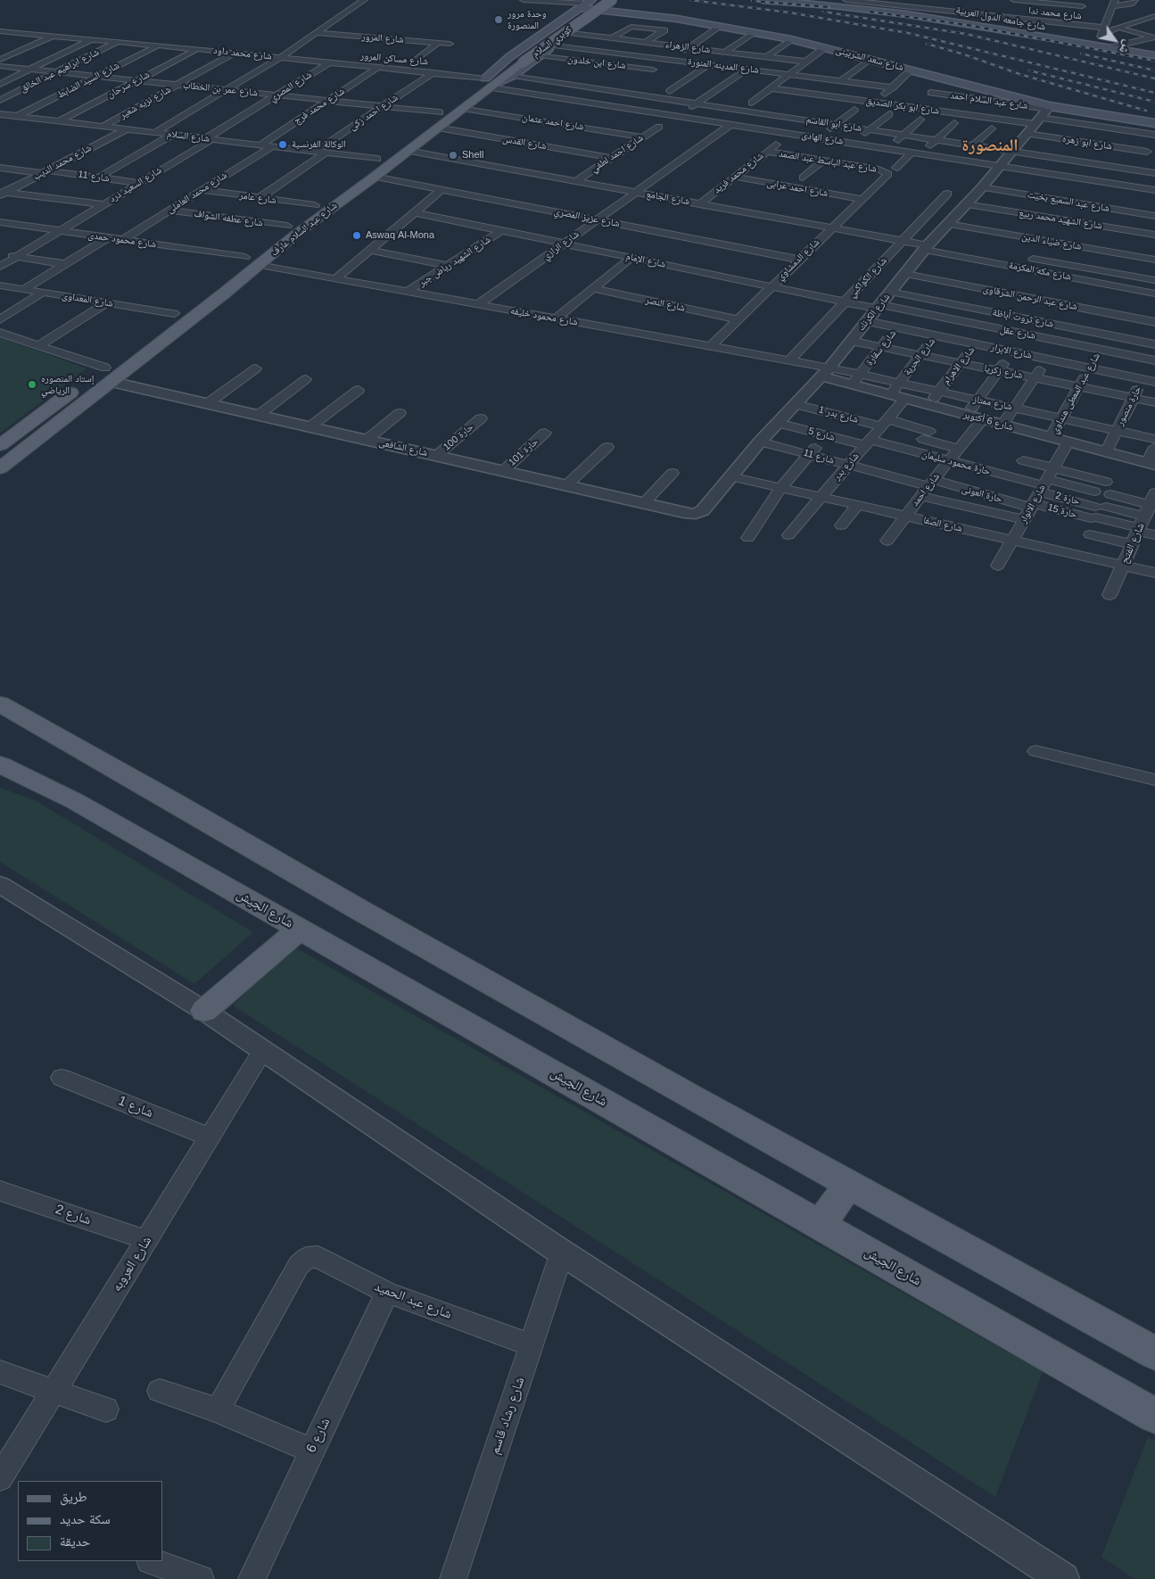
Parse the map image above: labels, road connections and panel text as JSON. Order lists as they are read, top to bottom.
{
  "streets": {
    "main road": [
      "شارع جامعه الدول العربية",
      "كوبري السلام",
      "شارع سعد الشربينى",
      "شارع عبد السلام عارف",
      "شارع الجيش"
    ],
    "street": [
      "شارع المرور",
      "شارع الزهراء",
      "شارع محمد داود",
      "شارع مساكن المرور",
      "شارع ابن خلدون",
      "شارع المدينه المنورة",
      "شارع ابراهيم عبد الخالق",
      "شارع السيد الضابط",
      "شارع سرحان",
      "شارع المصري",
      "شارع عمر بن الخطاب",
      "شارع عبد السلام احمد",
      "شارع نزيه شعير",
      "شارع محمد فرج",
      "شارع ابو بكر الصديق",
      "شارع احمد زكى",
      "شارع احمد عثمان",
      "شارع ابو القاسم",
      "شارع السلام",
      "شارع الهادى",
      "شارع القدس",
      "شارع ابو زهره",
      "شارع احمد لطفي",
      "شارع عبد الباسط عبد الصمد",
      "شارع محمد الديب",
      "شارع محمد فريد",
      "شارع 11",
      "شارع السعيد ذرد",
      "شارع احمد عرابى",
      "شارع محمد العاملى",
      "شارع عامر",
      "شارع الجامع",
      "شارع عبد السميع بخيت",
      "شارع عزيز المصري",
      "شارع عطفه الشواف",
      "شارع الشهيد محمد ربيع",
      "شارع محمود حمدى",
      "شارع ضياء الدين",
      "شارع الرازي",
      "شارع الدمشاوي",
      "شارع الإمام",
      "شارع الشهيد رياض جبر",
      "شارع مكه المكرمة",
      "شارع الكواكبي",
      "شارع عبد الرحمن الشرقاوى",
      "شارع المعداوى",
      "شارع النصر",
      "شارع الكرنك",
      "شارع محمود خليفه",
      "شارع ثروت أباظة",
      "شارع عقل",
      "شارع سقارة",
      "شارع الابرار",
      "شارع الحرية",
      "شارع الاهرام",
      "شارع زكريا",
      "شارع عبد المعطى هنداوي",
      "شارع ممتاز",
      "حارة منصور",
      "شارع بدر 1",
      "شارع 6 أكتوبر",
      "شارع 5",
      "حارة 100",
      "شارع الشافعى",
      "حارة 101",
      "حارة محمود سليمان",
      "شارع بدر",
      "شارع احمد",
      "حارة العونى",
      "شارع الانوار",
      "حارة 15",
      "شارع الصفا",
      "شارع الفتح",
      "شارع 1",
      "شارع 2",
      "شارع العروبه",
      "شارع عبد الحميد",
      "شارع رشاد قاسم",
      "شارع 6"
    ]
  },
  "crossings": [
    ["كوبري السلام", "شارع محمد داود"],
    ["كوبري السلام", "شارع سعد الشربينى"],
    ["كوبري السلام", "شارع الهادى"],
    ["كوبري السلام", "شارع عبد السلام عارف"],
    ["شارع الزهراء", "شارع عبد السلام عارف"],
    ["شارع محمد داود", "شارع ابراهيم عبد الخالق"],
    ["شارع محمد داود", "شارع السيد الضابط"],
    ["شارع محمد داود", "شارع سرحان"],
    ["شارع محمد داود", "شارع المصري"],
    ["شارع محمد داود", "شارع نزيه شعير"],
    ["شارع محمد داود", "شارع محمد فرج"],
    ["شارع محمد داود", "شارع احمد زكى"],
    ["شارع محمد داود", "شارع الهادى"],
    ["شارع محمد داود", "شارع عبد السلام عارف"],
    ["شارع سعد الشربينى", "شارع عبد السلام احمد"],
    ["شارع سعد الشربينى", "شارع ابو بكر الصديق"],
    ["شارع سعد الشربينى", "شارع ابو زهره"],
    ["شارع سعد الشربينى", "شارع عبد السلام عارف"],
    ["شارع سعد الشربينى", "شارع الكرنك"],
    ["شارع ابن خلدون", "شارع عبد السلام عارف"],
    ["شارع المدينه المنورة", "شارع عبد السلام عارف"],
    ["شارع ابراهيم عبد الخالق", "شارع عمر بن الخطاب"],
    ["شارع السيد الضابط", "شارع عمر بن الخطاب"],
    ["شارع السيد الضابط", "شارع السلام"],
    ["شارع سرحان", "شارع عمر بن الخطاب"],
    ["شارع سرحان", "شارع السلام"],
    ["شارع المصري", "شارع عمر بن الخطاب"],
    ["شارع المصري", "شارع السلام"],
    ["شارع المصري", "شارع السعيد ذرد"],
    ["شارع عمر بن الخطاب", "شارع نزيه شعير"],
    ["شارع عمر بن الخطاب", "شارع محمد فرج"],
    ["شارع عمر بن الخطاب", "شارع احمد زكى"],
    ["شارع عمر بن الخطاب", "شارع عبد السلام عارف"],
    ["شارع عبد السلام احمد", "شارع ابو بكر الصديق"],
    ["شارع عبد السلام احمد", "شارع ابو زهره"],
    ["شارع عبد السلام احمد", "شارع الكرنك"],
    ["شارع نزيه شعير", "شارع السلام"],
    ["شارع محمد فرج", "شارع السلام"],
    ["شارع ابو بكر الصديق", "شارع ابو زهره"],
    ["شارع ابو بكر الصديق", "شارع الكرنك"],
    ["شارع احمد زكى", "شارع السلام"],
    ["شارع احمد عثمان", "شارع احمد لطفي"],
    ["شارع احمد عثمان", "شارع عبد السلام عارف"],
    ["شارع ابو القاسم", "شارع ابو زهره"],
    ["شارع ابو القاسم", "شارع عبد السلام عارف"],
    ["شارع ابو القاسم", "شارع الكرنك"],
    ["شارع السلام", "شارع محمد الديب"],
    ["شارع السلام", "شارع السعيد ذرد"],
    ["شارع السلام", "شارع محمد العاملى"],
    ["شارع السلام", "شارع عبد السلام عارف"],
    ["شارع الهادى", "شارع عبد السلام عارف"],
    ["شارع الهادى", "شارع الرازي"],
    ["شارع الهادى", "شارع الكرنك"],
    ["شارع القدس", "شارع احمد لطفي"],
    ["شارع القدس", "شارع عبد السلام عارف"],
    ["شارع ابو زهره", "شارع الكرنك"],
    ["شارع احمد لطفي", "شارع الجامع"],
    ["شارع عبد الباسط عبد الصمد", "شارع محمد فريد"],
    ["شارع عبد الباسط عبد الصمد", "شارع الدمشاوي"],
    ["شارع محمد الديب", "شارع 11"],
    ["شارع محمد فريد", "شارع احمد عرابى"],
    ["شارع محمد فريد", "شارع الجامع"],
    ["شارع 11", "شارع السعيد ذرد"],
    ["شارع 11", "شارع الكرنك"],
    ["شارع 11", "شارع بدر"],
    ["شارع 11", "شارع احمد"],
    ["شارع 11", "حارة العونى"],
    ["شارع 11", "شارع الانوار"],
    ["شارع السعيد ذرد", "شارع محمود حمدى"],
    ["شارع احمد عرابى", "شارع الدمشاوي"],
    ["شارع محمد العاملى", "شارع عامر"],
    ["شارع محمد العاملى", "شارع عطفه الشواف"],
    ["شارع محمد العاملى", "شارع محمود حمدى"],
    ["شارع عامر", "شارع عبد السلام عارف"],
    ["شارع الجامع", "شارع عبد السلام عارف"],
    ["شارع الجامع", "شارع الرازي"],
    ["شارع الجامع", "شارع الدمشاوي"],
    ["شارع الجامع", "شارع مكه المكرمة"],
    ["شارع الجامع", "شارع الكواكبي"],
    ["شارع الجامع", "شارع الكرنك"],
    ["شارع عبد السميع بخيت", "شارع الكرنك"],
    ["شارع عزيز المصري", "شارع عبد السلام عارف"],
    ["شارع عزيز المصري", "شارع الرازي"],
    ["شارع عزيز المصري", "شارع الدمشاوي"],
    ["شارع عطفه الشواف", "شارع عبد السلام عارف"],
    ["شارع الشهيد محمد ربيع", "شارع ضياء الدين"],
    ["شارع الشهيد محمد ربيع", "شارع الكرنك"],
    ["شارع عبد السلام عارف", "شارع محمود حمدى"],
    ["شارع عبد السلام عارف", "شارع محمود خليفه"],
    ["شارع عبد السلام عارف", "شارع الشافعى"],
    ["شارع ضياء الدين", "شارع الكرنك"],
    ["شارع الرازي", "شارع الإمام"],
    ["شارع الرازي", "شارع محمود خليفه"],
    ["شارع الدمشاوي", "شارع الإمام"],
    ["شارع الدمشاوي", "شارع النصر"],
    ["شارع الدمشاوي", "شارع محمود خليفه"],
    ["شارع الإمام", "شارع الشهيد رياض جبر"],
    ["شارع الإمام", "شارع الكواكبي"],
    ["شارع الإمام", "شارع الكرنك"],
    ["شارع الإمام", "شارع عقل"],
    ["شارع الشهيد رياض جبر", "شارع محمود خليفه"],
    ["شارع مكه المكرمة", "شارع الكرنك"],
    ["شارع الكواكبي", "شارع محمود خليفه"],
    ["شارع عبد الرحمن الشرقاوى", "شارع الكرنك"],
    ["شارع عبد الرحمن الشرقاوى", "شارع ثروت أباظة"],
    ["شارع الكرنك", "شارع محمود خليفه"],
    ["شارع الكرنك", "شارع ثروت أباظة"],
    ["شارع الكرنك", "شارع عقل"],
    ["شارع الكرنك", "شارع الابرار"],
    ["شارع الكرنك", "شارع زكريا"],
    ["شارع الكرنك", "شارع بدر 1"],
    ["شارع الكرنك", "شارع 6 أكتوبر"],
    ["شارع الكرنك", "شارع 5"],
    ["شارع الكرنك", "شارع الشافعى"],
    ["شارع الكرنك", "شارع الصفا"],
    ["شارع محمود خليفه", "شارع 6 أكتوبر"],
    ["شارع عقل", "شارع سقارة"],
    ["شارع عقل", "شارع الحرية"],
    ["شارع عقل", "شارع الاهرام"],
    ["شارع عقل", "شارع عبد المعطى هنداوي"],
    ["شارع عقل", "حارة منصور"],
    ["شارع سقارة", "شارع الابرار"],
    ["شارع سقارة", "شارع زكريا"],
    ["شارع سقارة", "شارع ممتاز"],
    ["شارع سقارة", "شارع 6 أكتوبر"],
    ["شارع الابرار", "شارع الحرية"],
    ["شارع الابرار", "شارع الاهرام"],
    ["شارع الابرار", "شارع عبد المعطى هنداوي"],
    ["شارع الابرار", "حارة منصور"],
    ["شارع الحرية", "شارع زكريا"],
    ["شارع الحرية", "شارع ممتاز"],
    ["شارع الحرية", "شارع 6 أكتوبر"],
    ["شارع الاهرام", "شارع زكريا"],
    ["شارع الاهرام", "شارع ممتاز"],
    ["شارع الاهرام", "شارع 6 أكتوبر"],
    ["شارع زكريا", "شارع عبد المعطى هنداوي"],
    ["شارع زكريا", "حارة منصور"],
    ["شارع عبد المعطى هنداوي", "شارع ممتاز"],
    ["شارع عبد المعطى هنداوي", "شارع 6 أكتوبر"],
    ["شارع ممتاز", "حارة منصور"],
    ["شارع ممتاز", "شارع 6 أكتوبر"],
    ["حارة منصور", "شارع 6 أكتوبر"],
    ["شارع بدر 1", "شارع بدر"],
    ["شارع بدر 1", "شارع احمد"],
    ["شارع 6 أكتوبر", "شارع بدر"],
    ["شارع 6 أكتوبر", "شارع احمد"],
    ["شارع 6 أكتوبر", "شارع الانوار"],
    ["شارع 5", "حارة محمود سليمان"],
    ["شارع 5", "شارع بدر"],
    ["حارة 100", "شارع الشافعى"],
    ["شارع الشافعى", "حارة 101"],
    ["حارة محمود سليمان", "شارع بدر"],
    ["حارة محمود سليمان", "شارع احمد"],
    ["حارة محمود سليمان", "حارة العونى"],
    ["حارة محمود سليمان", "شارع الانوار"],
    ["حارة محمود سليمان", "حارة 15"],
    ["شارع بدر", "شارع الصفا"],
    ["شارع احمد", "حارة العونى"],
    ["شارع احمد", "شارع الصفا"],
    ["حارة العونى", "شارع الانوار"],
    ["حارة العونى", "حارة 15"],
    ["شارع الانوار", "حارة 15"],
    ["شارع الانوار", "شارع الصفا"],
    ["شارع الصفا", "شارع الفتح"],
    ["شارع 1", "شارع العروبه"],
    ["شارع 2", "شارع العروبه"],
    ["شارع عبد الحميد", "شارع رشاد قاسم"],
    ["شارع عبد الحميد", "شارع 6"]
  ],
  "districts": ["المنصورة"],
  "places": [
    "وحدة مرور المنصورة",
    "الوكالة الفرنسية",
    "Shell",
    "Aswaq Al-Mona",
    "إستاد المنصوره الرياضي"
  ],
  "legend": ["طريق", "سكة حديد", "حديقة"],
  "north": "bottom right"
}
